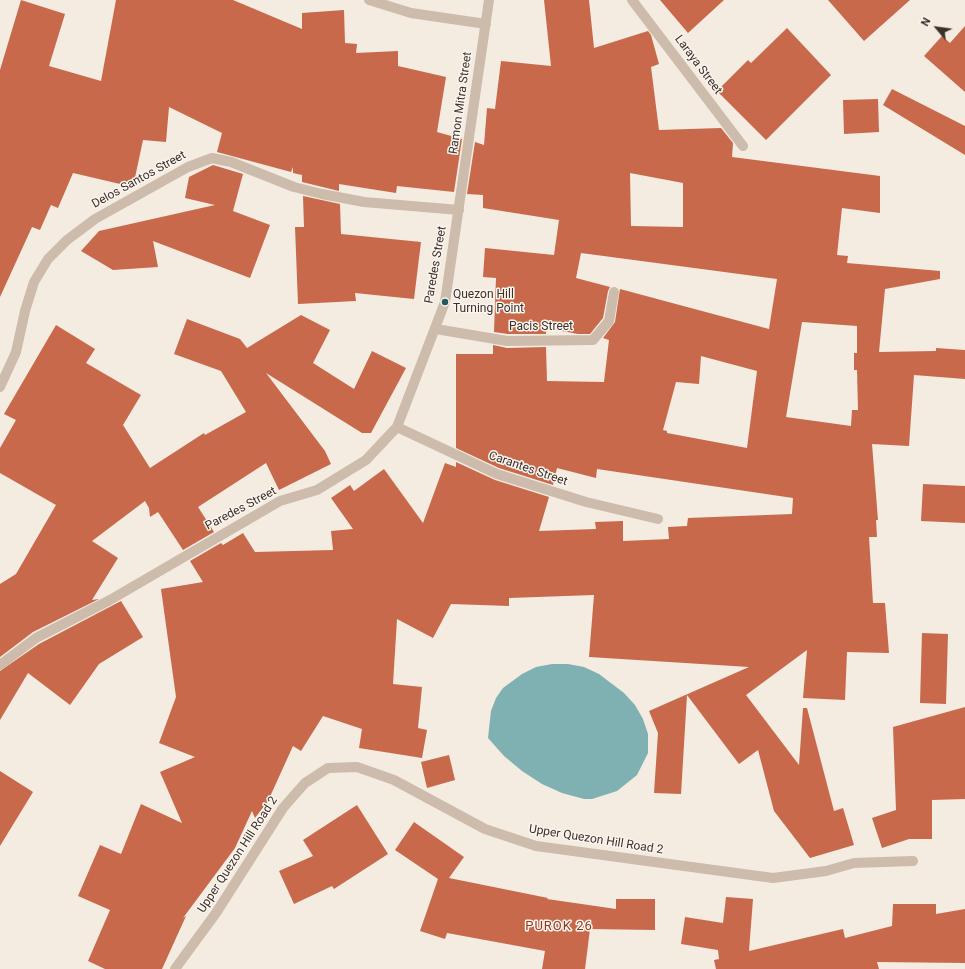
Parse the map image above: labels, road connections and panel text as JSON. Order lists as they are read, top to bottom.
{
  "streets": {
    "street": [
      "Laraya Street",
      "Ramon Mitra Street",
      "Delos Santos Street",
      "Paredes Street",
      "Pacis Street",
      "Carantes Street",
      "Upper Quezon Hill Road 2"
    ]
  },
  "crossings": [
    ["Ramon Mitra Street", "Delos Santos Street"],
    ["Ramon Mitra Street", "Paredes Street"],
    ["Delos Santos Street", "Paredes Street"],
    ["Paredes Street", "Pacis Street"],
    ["Paredes Street", "Carantes Street"]
  ],
  "districts": ["PUROK 26"],
  "places": ["Quezon Hill Turning Point"],
  "north": "top left"
}
